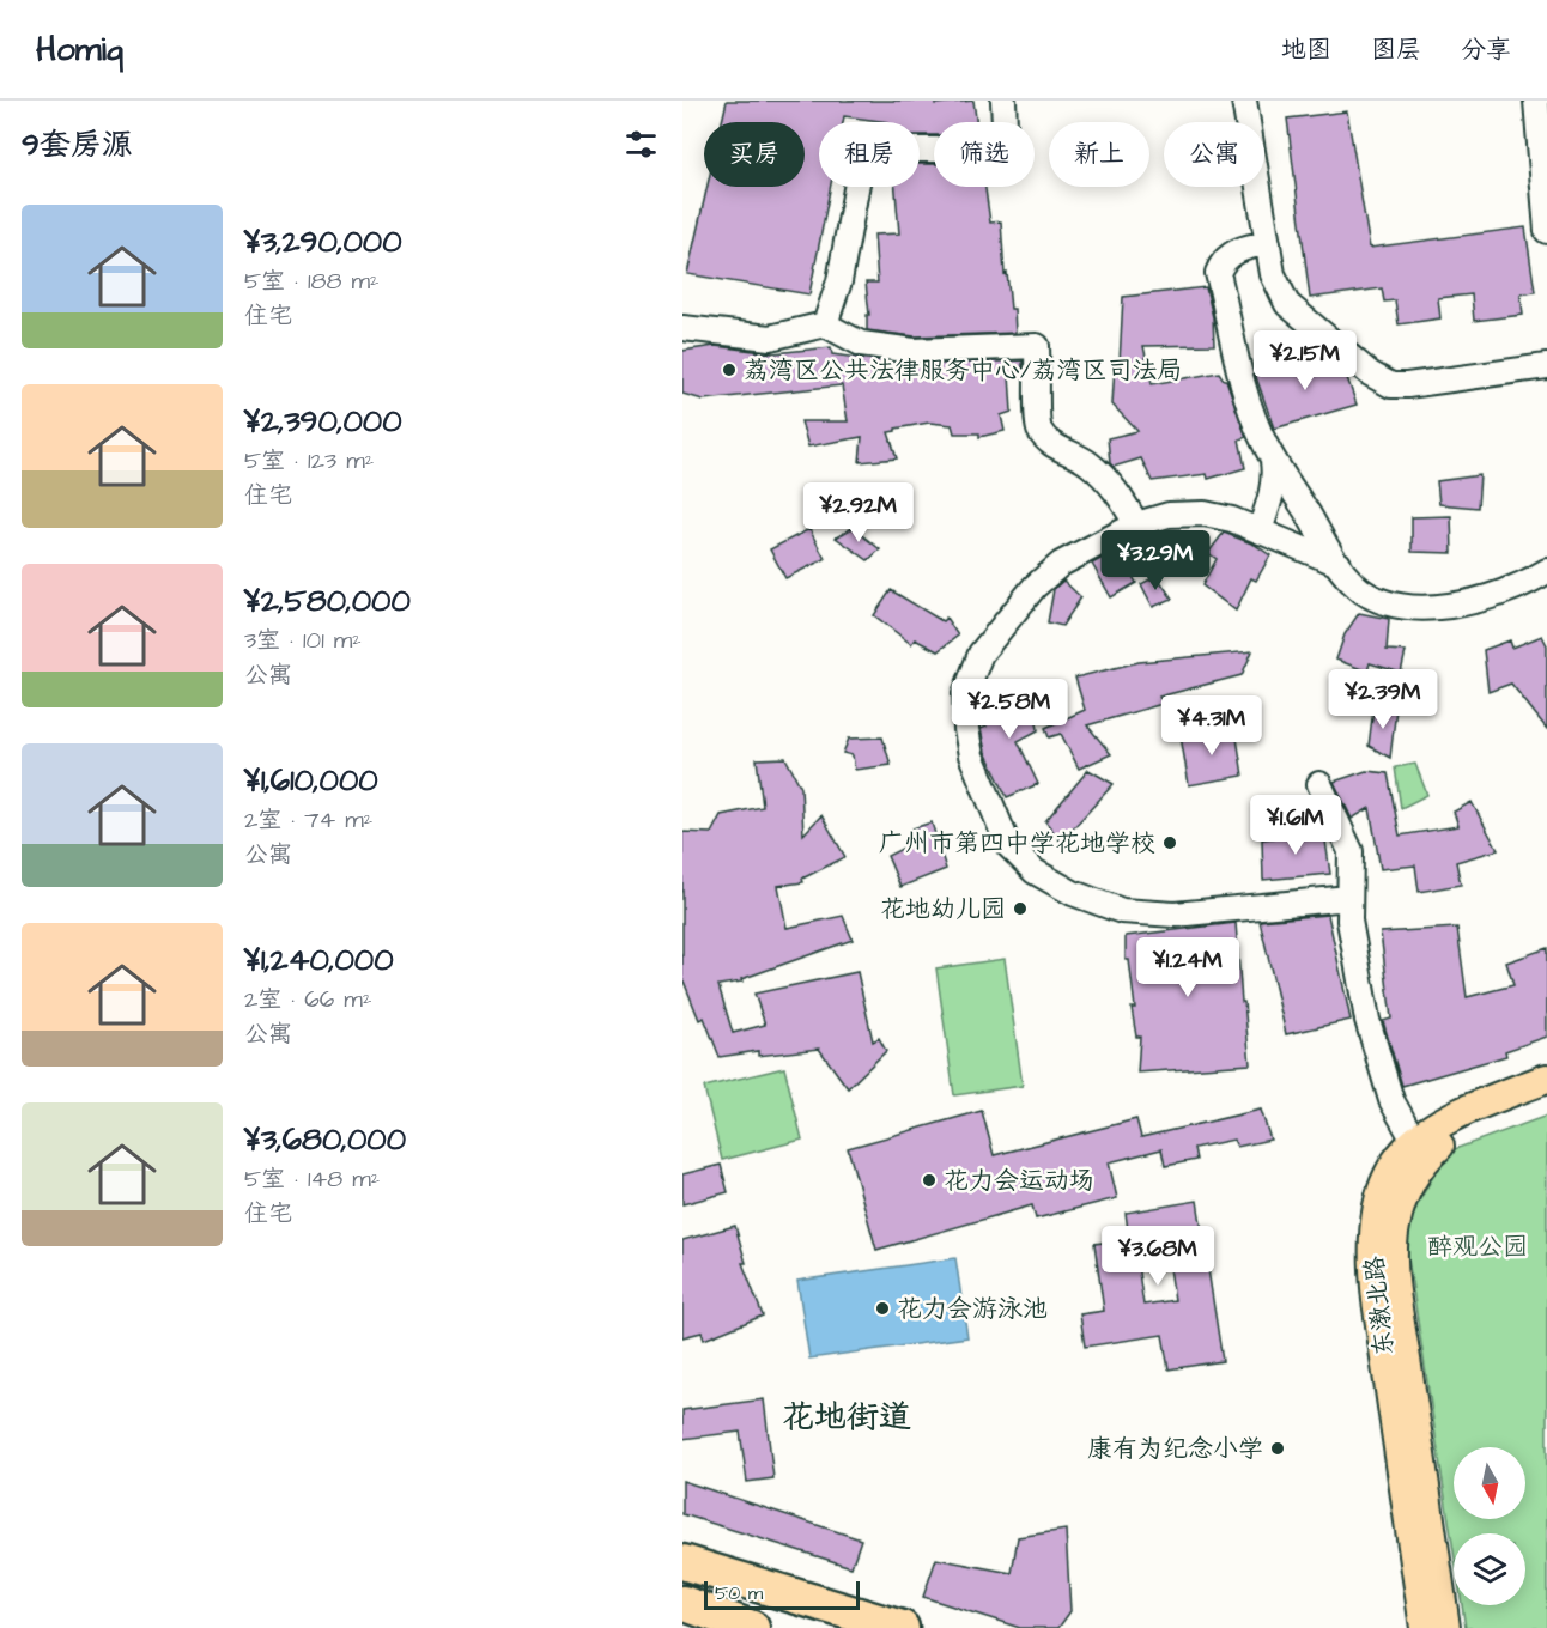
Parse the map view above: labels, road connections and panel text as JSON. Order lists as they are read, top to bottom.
{
  "streets": {
    "main road": ["东漖北路"]
  },
  "districts": ["花地街道"],
  "parks": ["醉观公园"],
  "places": [
    "荔湾区公共法律服务中心/荔湾区司法局",
    "广州市第四中学花地学校",
    "花地幼儿园",
    "花力会运动场",
    "花力会游泳池",
    "康有为纪念小学"
  ],
  "scale_bar": "50 m",
  "north": "bottom",
  "page": {
    "header": "Homiq",
    "nav": ["地图", "图层", "分享"],
    "heading": "9套房源",
    "chip": [
      "买房",
      "租房",
      "筛选",
      "新上",
      "公寓"
    ],
    "list": [
      {
        "name": "¥3,290,000",
        "note": "5室 · 188 m² · 住宅"
      },
      {
        "name": "¥2,390,000",
        "note": "5室 · 123 m² · 住宅"
      },
      {
        "name": "¥2,580,000",
        "note": "3室 · 101 m² · 公寓"
      },
      {
        "name": "¥1,610,000",
        "note": "2室 · 74 m² · 公寓"
      },
      {
        "name": "¥1,240,000",
        "note": "2室 · 66 m² · 公寓"
      },
      {
        "name": "¥3,680,000",
        "note": "5室 · 148 m² · 住宅"
      }
    ],
    "price": [
      "¥2.15M",
      "¥2.92M",
      "¥3.29M",
      "¥2.39M",
      "¥2.58M",
      "¥4.31M",
      "¥1.61M",
      "¥1.24M",
      "¥3.68M"
    ],
    "scale": "50 m"
  }
}
